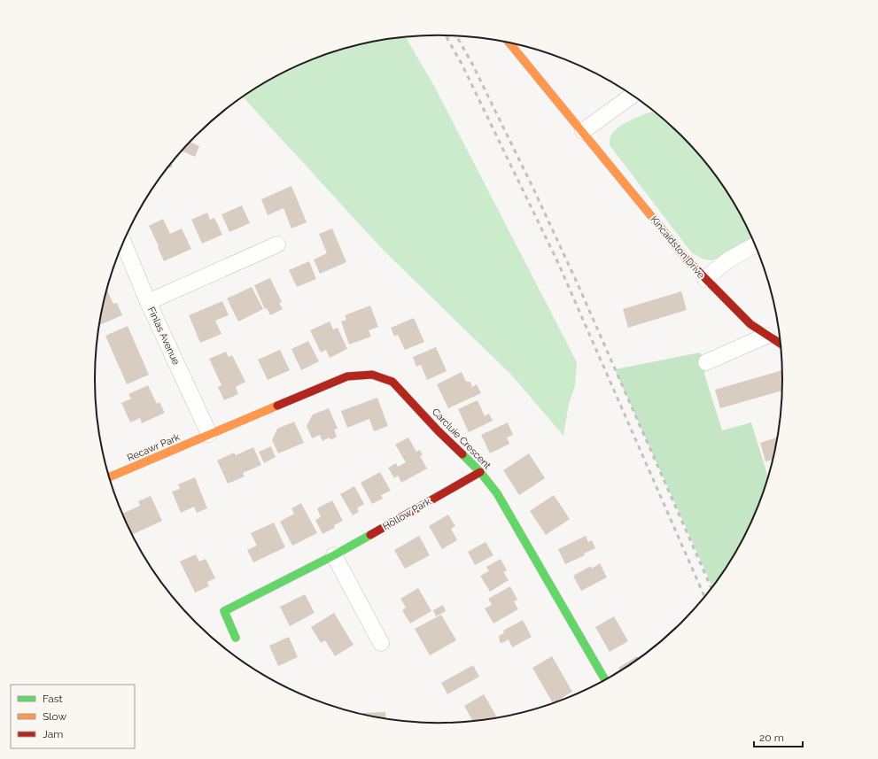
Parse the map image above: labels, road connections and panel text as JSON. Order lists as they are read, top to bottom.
{
  "streets": {
    "street": [
      "Kincaidston Drive",
      "Finlas Avenue",
      "Carcluie Crescent",
      "Recawr Park",
      "Hollow Park"
    ]
  },
  "crossings": [
    ["Finlas Avenue", "Carcluie Crescent"],
    ["Finlas Avenue", "Recawr Park"],
    ["Carcluie Crescent", "Recawr Park"],
    ["Carcluie Crescent", "Hollow Park"]
  ],
  "legend": ["Fast", "Slow", "Jam"],
  "scale_bar": "20 m"
}
